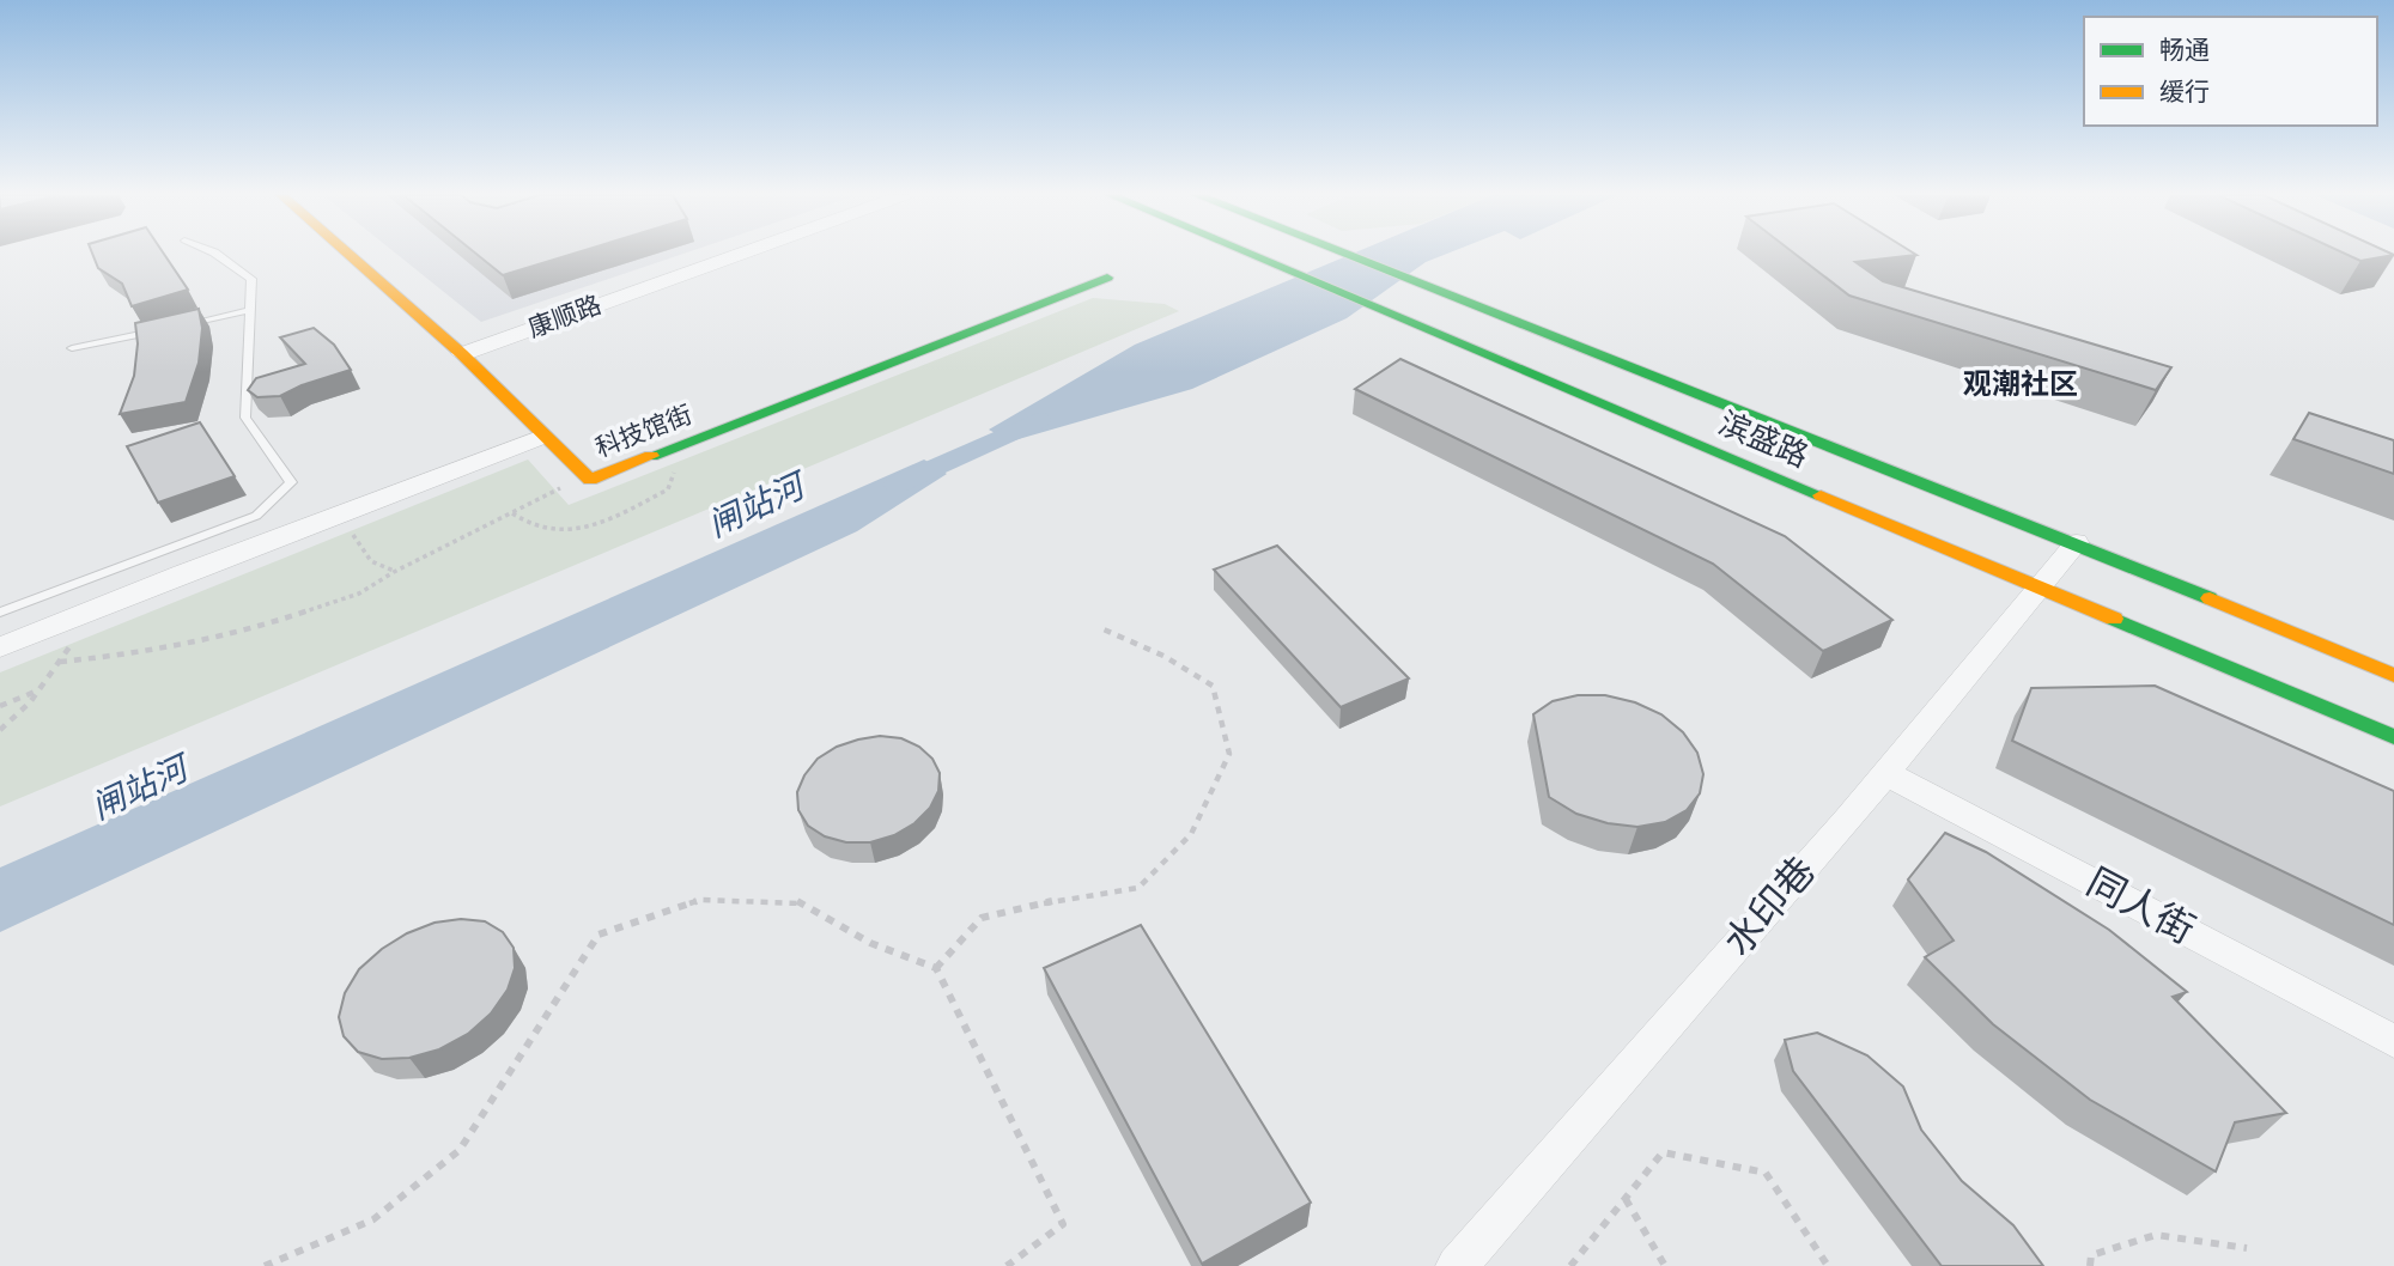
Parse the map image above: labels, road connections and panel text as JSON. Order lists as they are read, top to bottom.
{
  "streets": {
    "main road": ["科技馆街", "滨盛路"],
    "street": ["康顺路", "水印巷", "同人街"]
  },
  "crossings": [
    ["康顺路", "科技馆街"],
    ["滨盛路", "水印巷"],
    ["水印巷", "同人街"]
  ],
  "districts": ["观潮社区"],
  "water": ["闸站河"],
  "legend": ["畅通", "缓行"]
}
